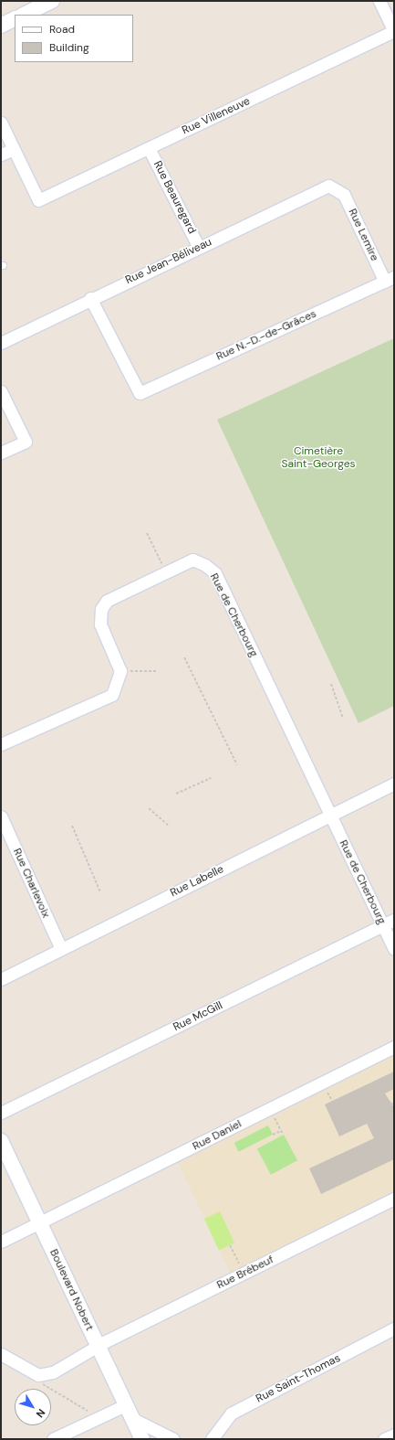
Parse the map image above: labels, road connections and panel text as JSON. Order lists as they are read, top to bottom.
{
  "streets": {
    "street": [
      "Rue Villeneuve",
      "Rue Beauregard",
      "Rue Lemire",
      "Rue Jean-Béliveau",
      "Rue N.-D.-de-Grâces",
      "Rue de Cherbourg",
      "Rue Labelle",
      "Rue Charlevoix",
      "Rue McGill",
      "Rue Daniel",
      "Rue Brébeuf",
      "Boulevard Nobert",
      "Rue Saint-Thomas"
    ]
  },
  "crossings": [
    ["Rue Villeneuve", "Rue Beauregard"],
    ["Rue Beauregard", "Rue Jean-Béliveau"],
    ["Rue Lemire", "Rue Jean-Béliveau"],
    ["Rue Lemire", "Rue N.-D.-de-Grâces"],
    ["Rue Jean-Béliveau", "Rue N.-D.-de-Grâces"],
    ["Rue de Cherbourg", "Rue Labelle"],
    ["Rue de Cherbourg", "Rue McGill"],
    ["Rue Labelle", "Rue Charlevoix"],
    ["Rue Daniel", "Boulevard Nobert"],
    ["Rue Brébeuf", "Boulevard Nobert"]
  ],
  "parks": ["Cimetière Saint-Georges"],
  "legend": ["Road", "Building"],
  "north": "bottom right"
}
